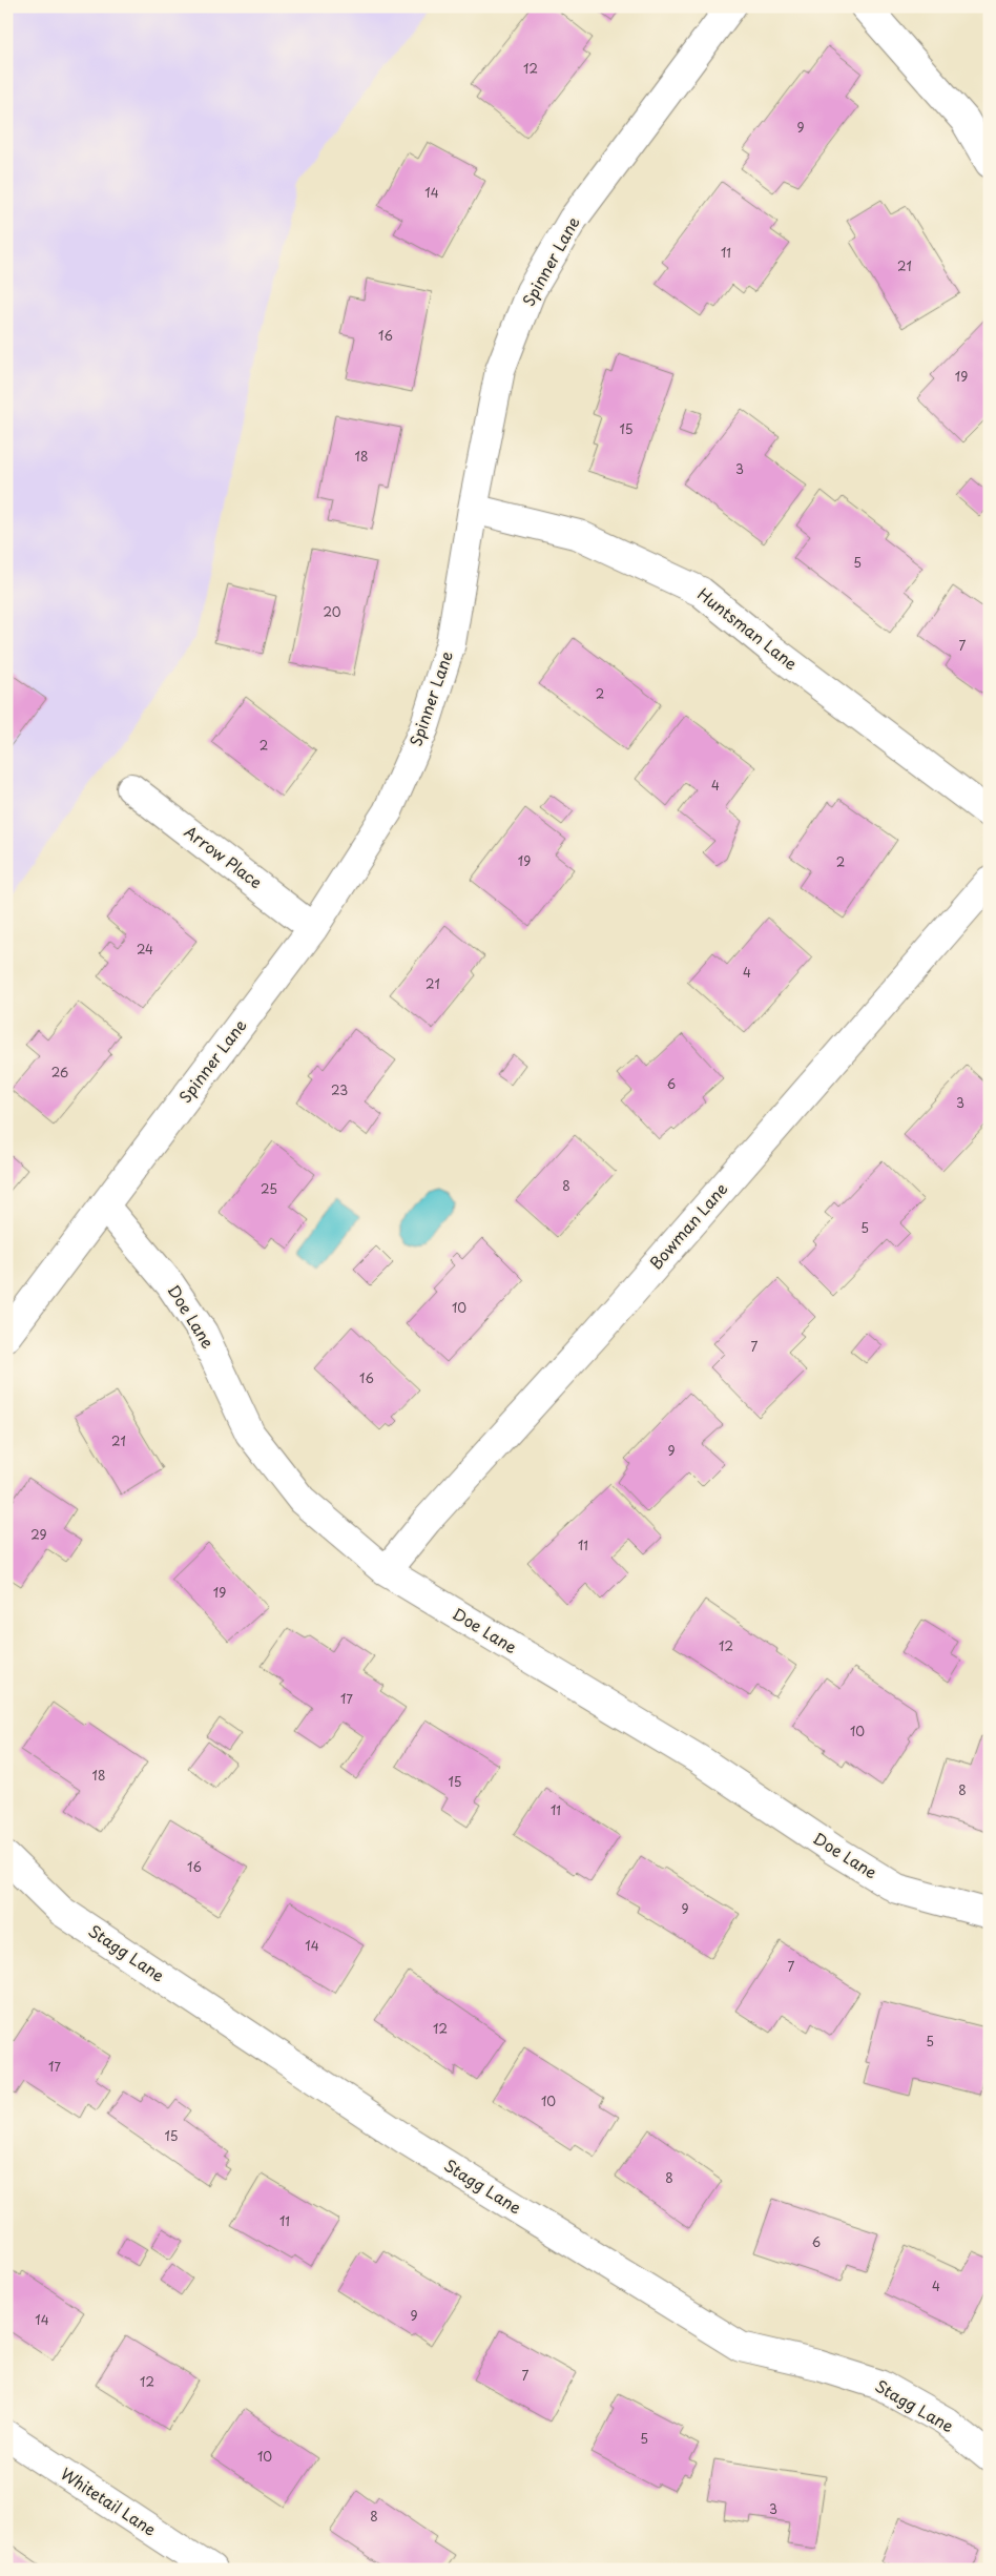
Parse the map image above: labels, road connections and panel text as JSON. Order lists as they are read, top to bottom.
{
  "streets": {
    "street": [
      "Spinner Lane",
      "Huntsman Lane",
      "Arrow Place",
      "Bowman Lane",
      "Doe Lane",
      "Stagg Lane",
      "Whitetail Lane"
    ]
  },
  "crossings": [
    ["Spinner Lane", "Huntsman Lane"],
    ["Spinner Lane", "Arrow Place"],
    ["Spinner Lane", "Doe Lane"],
    ["Bowman Lane", "Doe Lane"]
  ],
  "house_numbers": [
    "12",
    "9",
    "14",
    "11",
    "21",
    "16",
    "19",
    "15",
    "18",
    "3",
    "5",
    "20",
    "7",
    "2",
    "2",
    "4",
    "19",
    "2",
    "24",
    "4",
    "21",
    "26",
    "6",
    "23",
    "3",
    "8",
    "25",
    "5",
    "10",
    "7",
    "16",
    "21",
    "9",
    "29",
    "11",
    "19",
    "12",
    "17",
    "10",
    "18",
    "15",
    "8",
    "11",
    "16",
    "9",
    "14",
    "7",
    "12",
    "5",
    "17",
    "10",
    "15",
    "8",
    "11",
    "6",
    "4",
    "9",
    "14",
    "7",
    "12",
    "5",
    "10",
    "3",
    "8"
  ]
}
